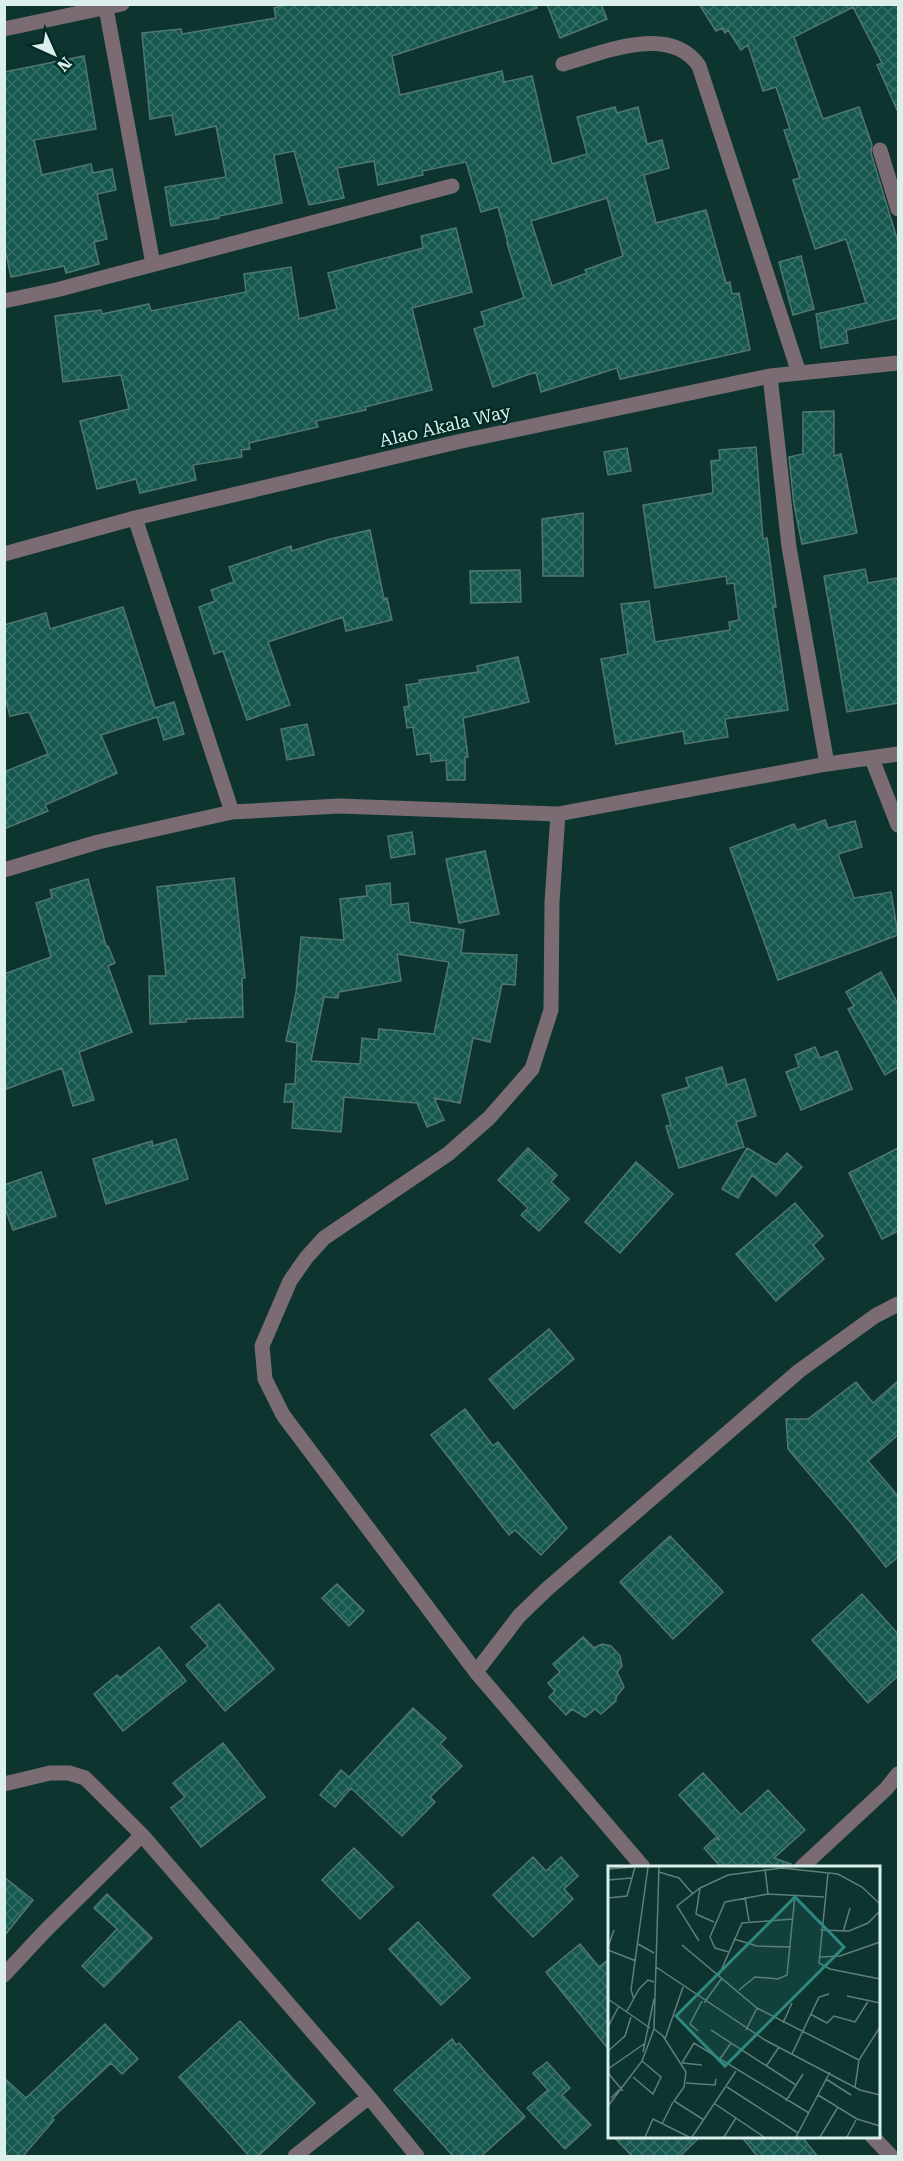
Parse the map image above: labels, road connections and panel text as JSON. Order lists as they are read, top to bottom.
{
  "streets": {
    "street": ["Alao Akala Way"]
  },
  "north": "bottom right"
}
